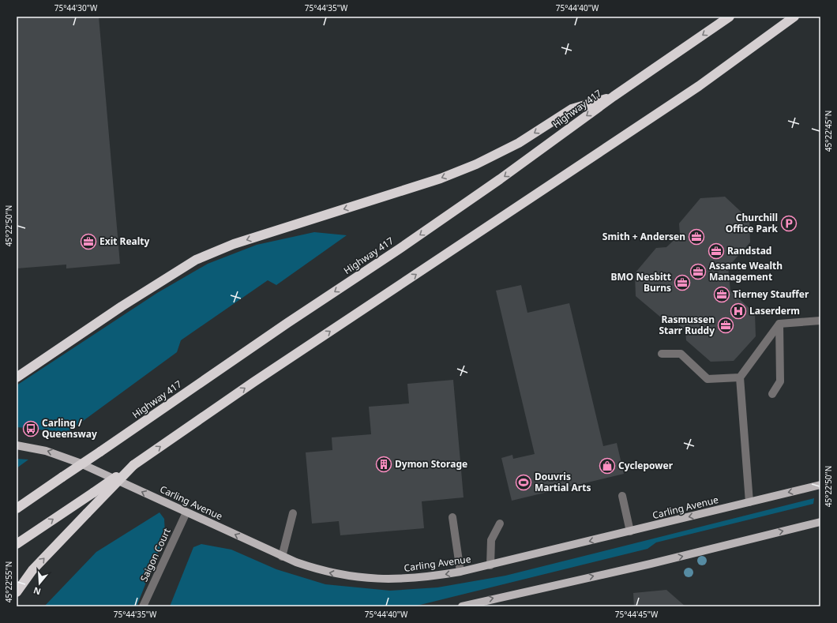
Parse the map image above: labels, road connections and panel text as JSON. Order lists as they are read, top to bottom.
{
  "streets": {
    "highway": ["Highway 417"],
    "main road": ["Carling Avenue"],
    "street": ["Saigon Court"]
  },
  "crossings": [
    ["Carling Avenue", "Saigon Court"]
  ],
  "places": {
    "parking": ["Churchill Office Park"],
    "office": [
      "Smith + Andersen",
      "Exit Realty",
      "Randstad",
      "Assante Wealth Management",
      "BMO Nesbitt Burns",
      "Tierney Stauffer",
      "Rasmussen Starr Ruddy"
    ],
    "hospital": ["Laserderm"],
    "bus stop": ["Carling / Queensway"],
    "building": ["Dymon Storage"],
    "shop": ["Cyclepower"],
    "sports": ["Douvris Martial Arts"]
  },
  "north": "bottom",
  "coordinates": [
    "75°44'30\"W",
    "75°44'35\"W",
    "75°44'40\"W",
    "45°22'45\"N",
    "45°22'50\"N",
    "45°22'55\"N",
    "75°44'45\"W"
  ]
}
